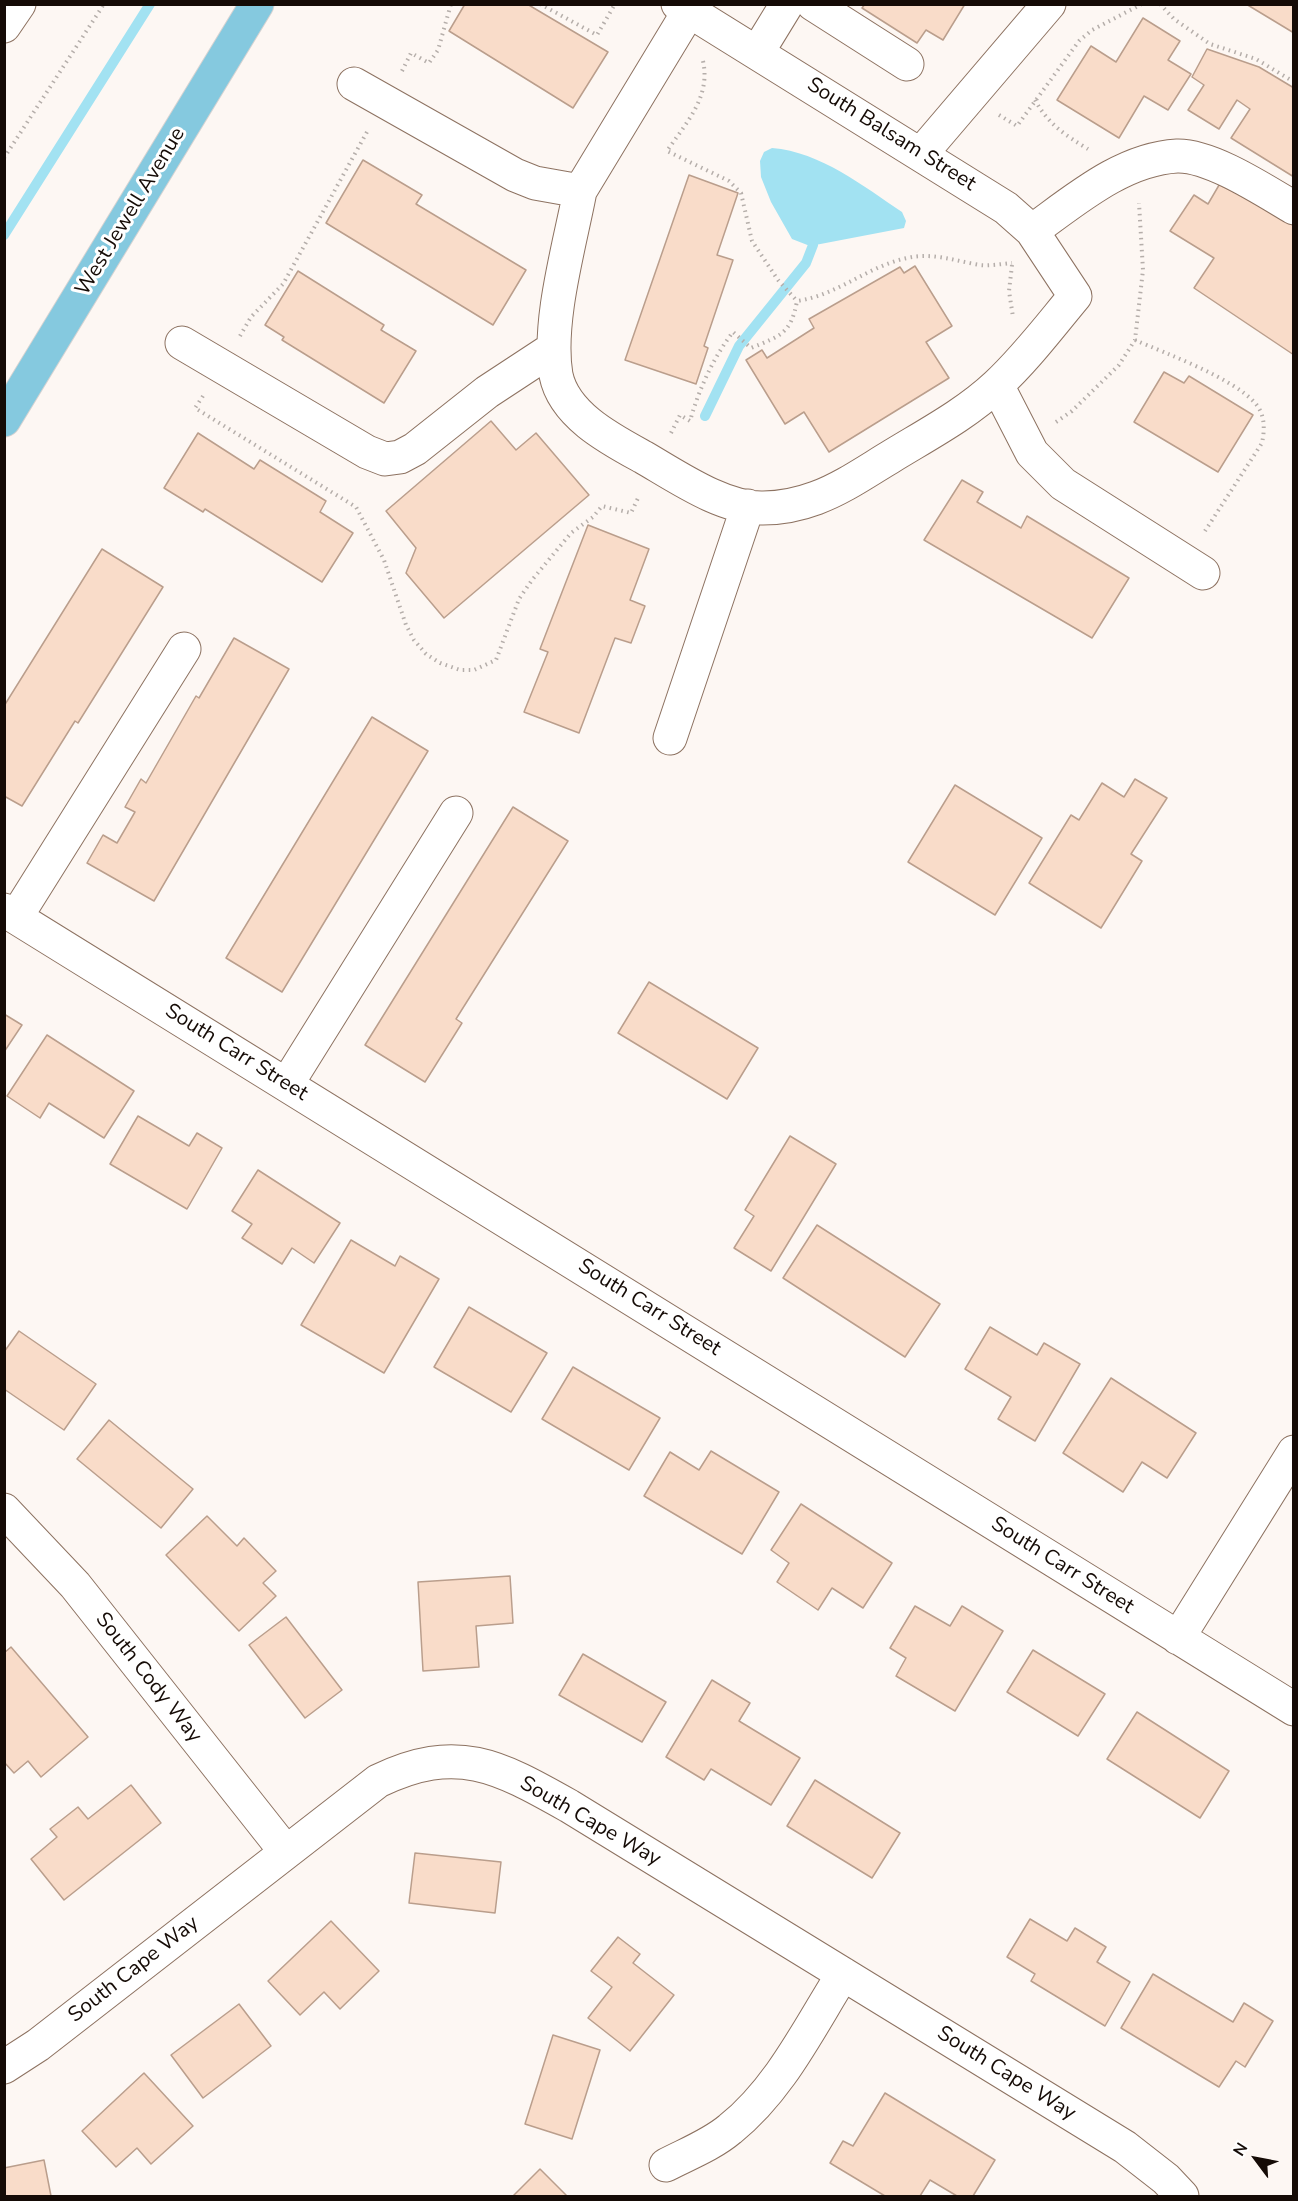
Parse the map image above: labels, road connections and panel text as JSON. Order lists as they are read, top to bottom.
{
  "streets": {
    "main road": ["West Jewell Avenue"],
    "street": [
      "South Balsam Street",
      "South Carr Street",
      "South Cody Way",
      "South Cape Way"
    ]
  },
  "crossings": [
    ["South Cody Way", "South Cape Way"]
  ],
  "north": "top left"
}
